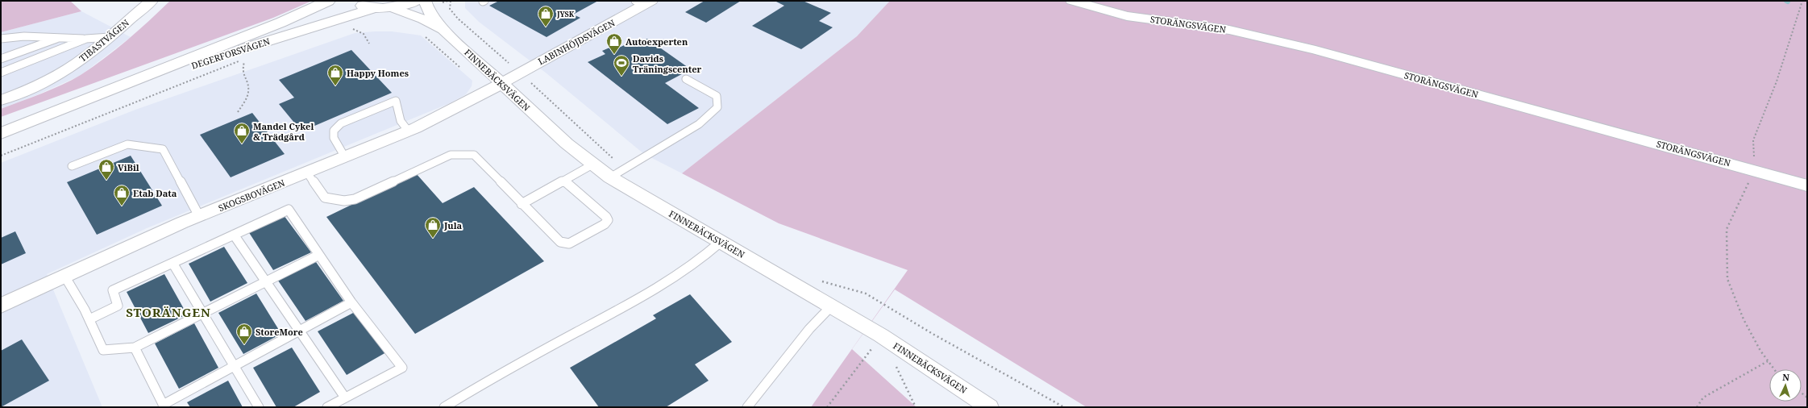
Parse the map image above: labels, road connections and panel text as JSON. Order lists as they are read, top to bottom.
{
  "streets": {
    "main road": ["DEGERFORSVÄGEN"],
    "street": [
      "STORÄNGSVÄGEN",
      "TIBASTVÄGEN",
      "LABINHÖJDSVÄGEN",
      "FINNEBÄCKSVÄGEN",
      "SKOGSBOVÄGEN"
    ]
  },
  "crossings": [
    ["LABINHÖJDSVÄGEN", "FINNEBÄCKSVÄGEN"],
    ["LABINHÖJDSVÄGEN", "SKOGSBOVÄGEN"],
    ["FINNEBÄCKSVÄGEN", "SKOGSBOVÄGEN"]
  ],
  "districts": ["STORÄNGEN"],
  "places": {
    "shop": [
      "JYSK",
      "Autoexperten",
      "Happy Homes",
      "Mandel Cykel & Trädgård",
      "ViBil",
      "Etab Data",
      "Jula",
      "StoreMore"
    ],
    "sports": ["Davids Träningscenter"]
  },
  "north": "top"
}
